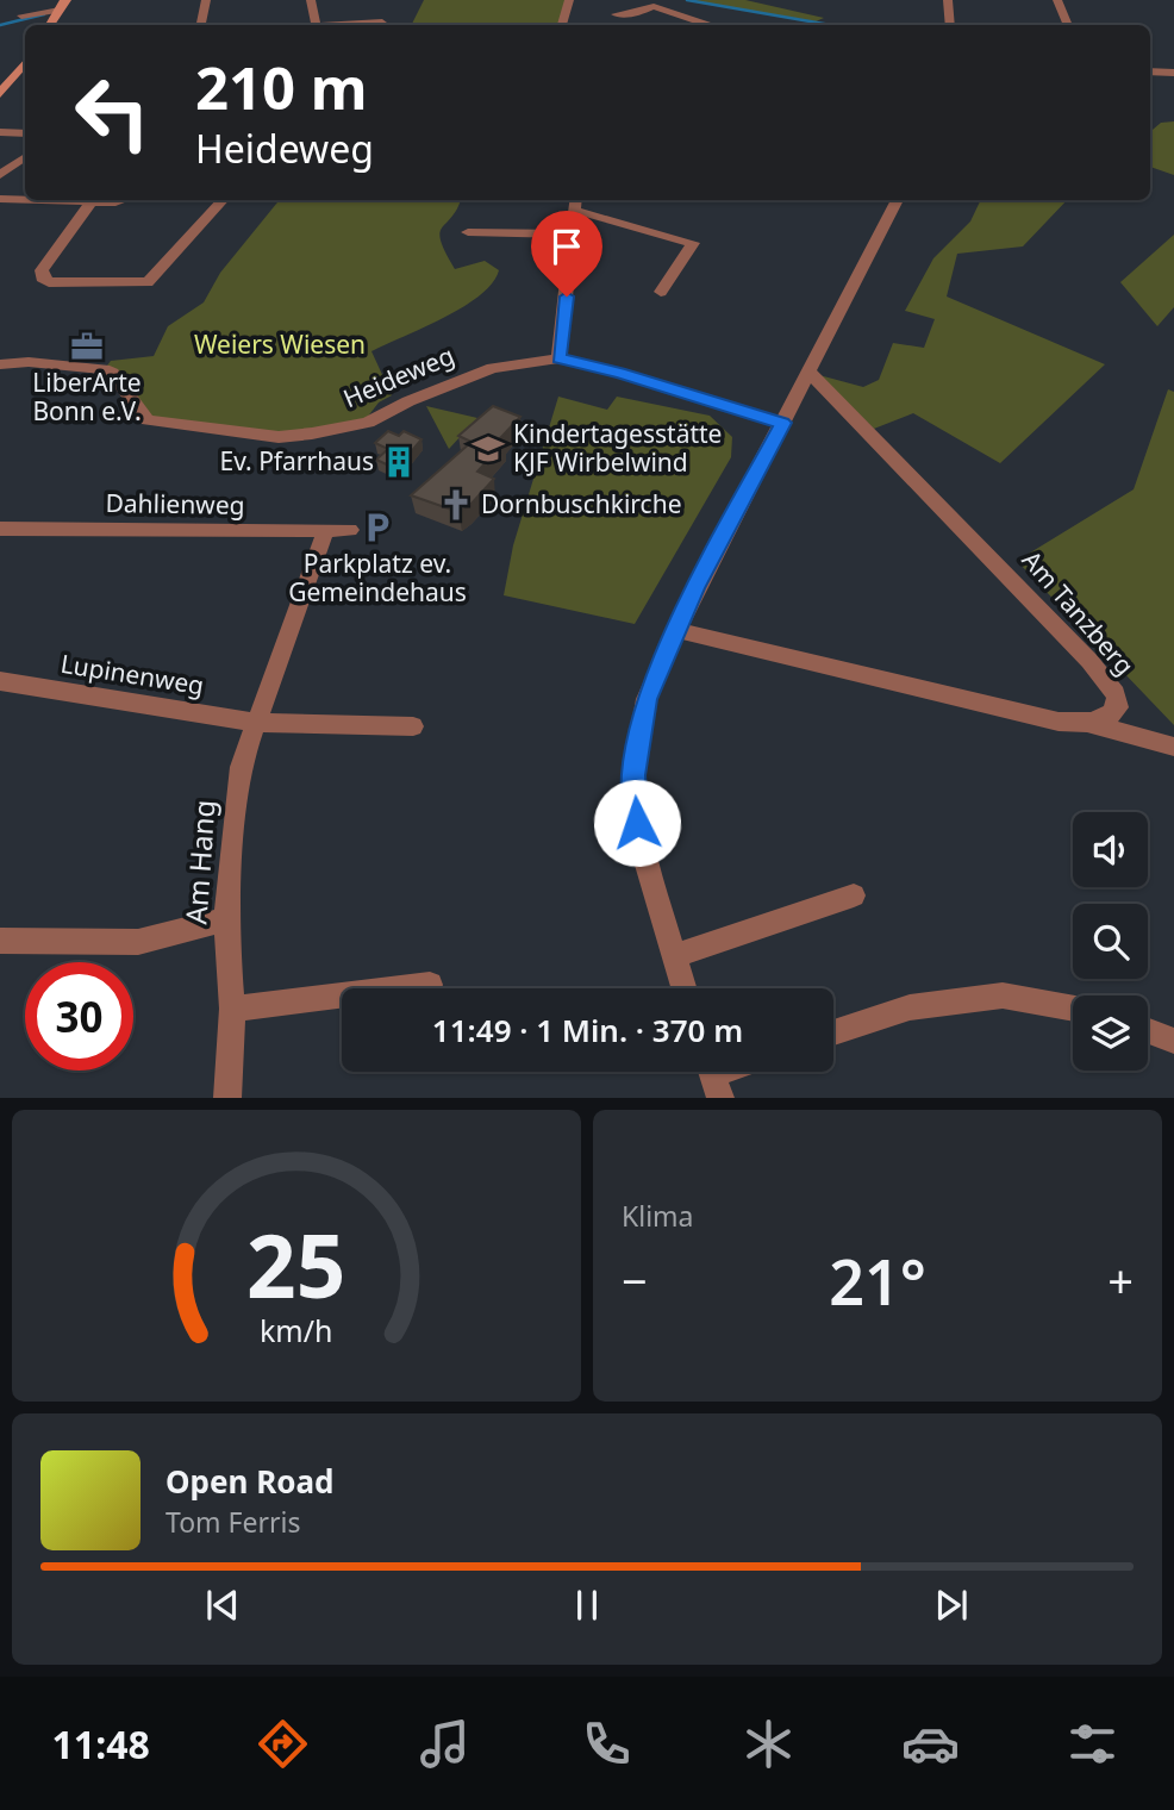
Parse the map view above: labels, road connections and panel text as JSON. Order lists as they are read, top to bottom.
{
  "streets": {
    "street": [
      "Heideweg",
      "Dahlienweg",
      "Am Tanzberg",
      "Lupinenweg",
      "Am Hang"
    ]
  },
  "crossings": [
    ["Dahlienweg", "Am Hang"],
    ["Lupinenweg", "Am Hang"]
  ],
  "parks": ["Weiers Wiesen"],
  "places": {
    "office": ["LiberArte Bonn e.V."],
    "school or university": ["Kindertagesstätte KJF Wirbelwind"],
    "building": ["Ev. Pfarrhaus"],
    "church": ["Dornbuschkirche"],
    "parking": ["Parkplatz ev. Gemeindehaus"]
  },
  "page": {
    "turn": ["210 m", "Heideweg"],
    "limit": "30",
    "trip": "11:49 · 1 Min. · 370 m",
    "tile": "Klima",
    "heat": ["−", "21°", "+"],
    "song": ["Open Road", "Tom Ferris"],
    "tabs": "11:48",
    "gauge": ["25", "km/h"]
  }
}
